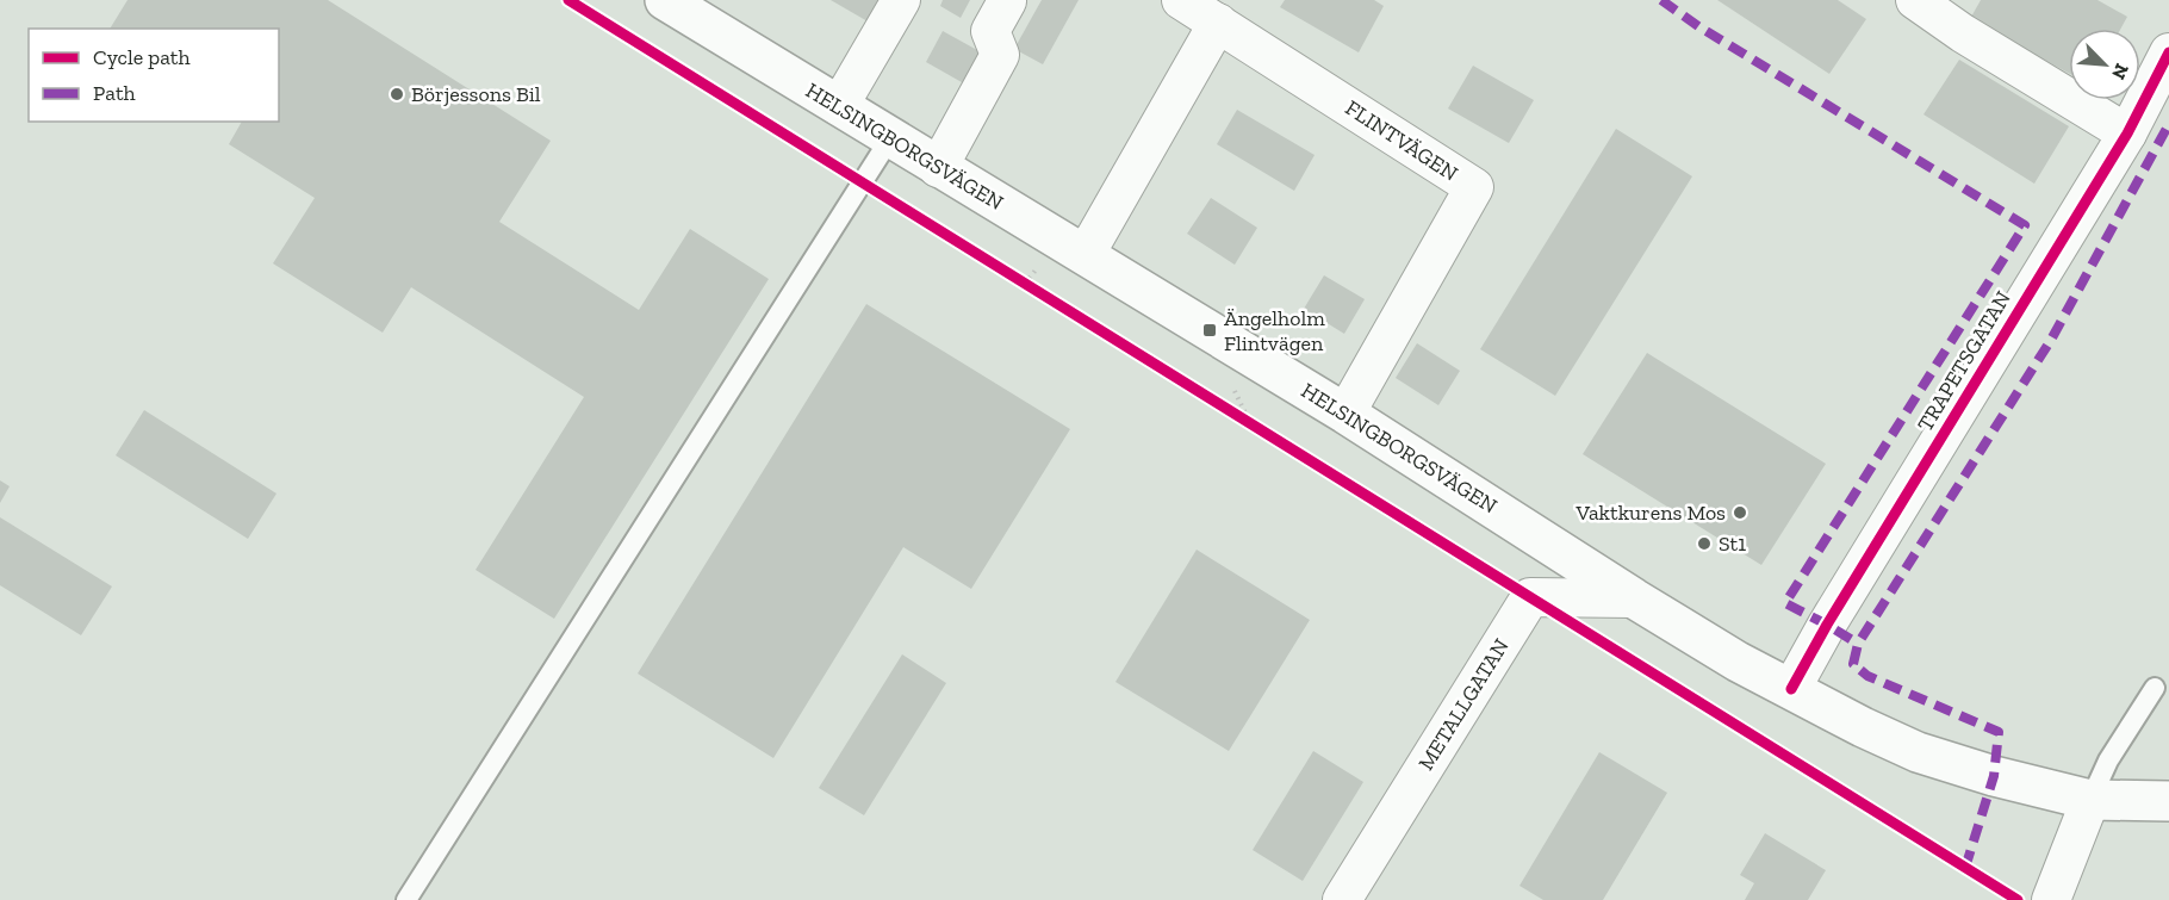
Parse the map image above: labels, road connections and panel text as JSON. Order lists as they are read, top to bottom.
{
  "streets": {
    "main road": ["HELSINGBORGSVÄGEN"],
    "street": ["FLINTVÄGEN", "TRAPETSGATAN", "METALLGATAN"]
  },
  "crossings": [
    ["FLINTVÄGEN", "HELSINGBORGSVÄGEN"],
    ["HELSINGBORGSVÄGEN", "TRAPETSGATAN"],
    ["HELSINGBORGSVÄGEN", "METALLGATAN"]
  ],
  "places": {
    "other": ["Börjessons Bil", "Vaktkurens Mos", "St1"],
    "transit": ["Ängelholm Flintvägen"]
  },
  "legend": ["Cycle path", "Path"],
  "north": "bottom right"
}
